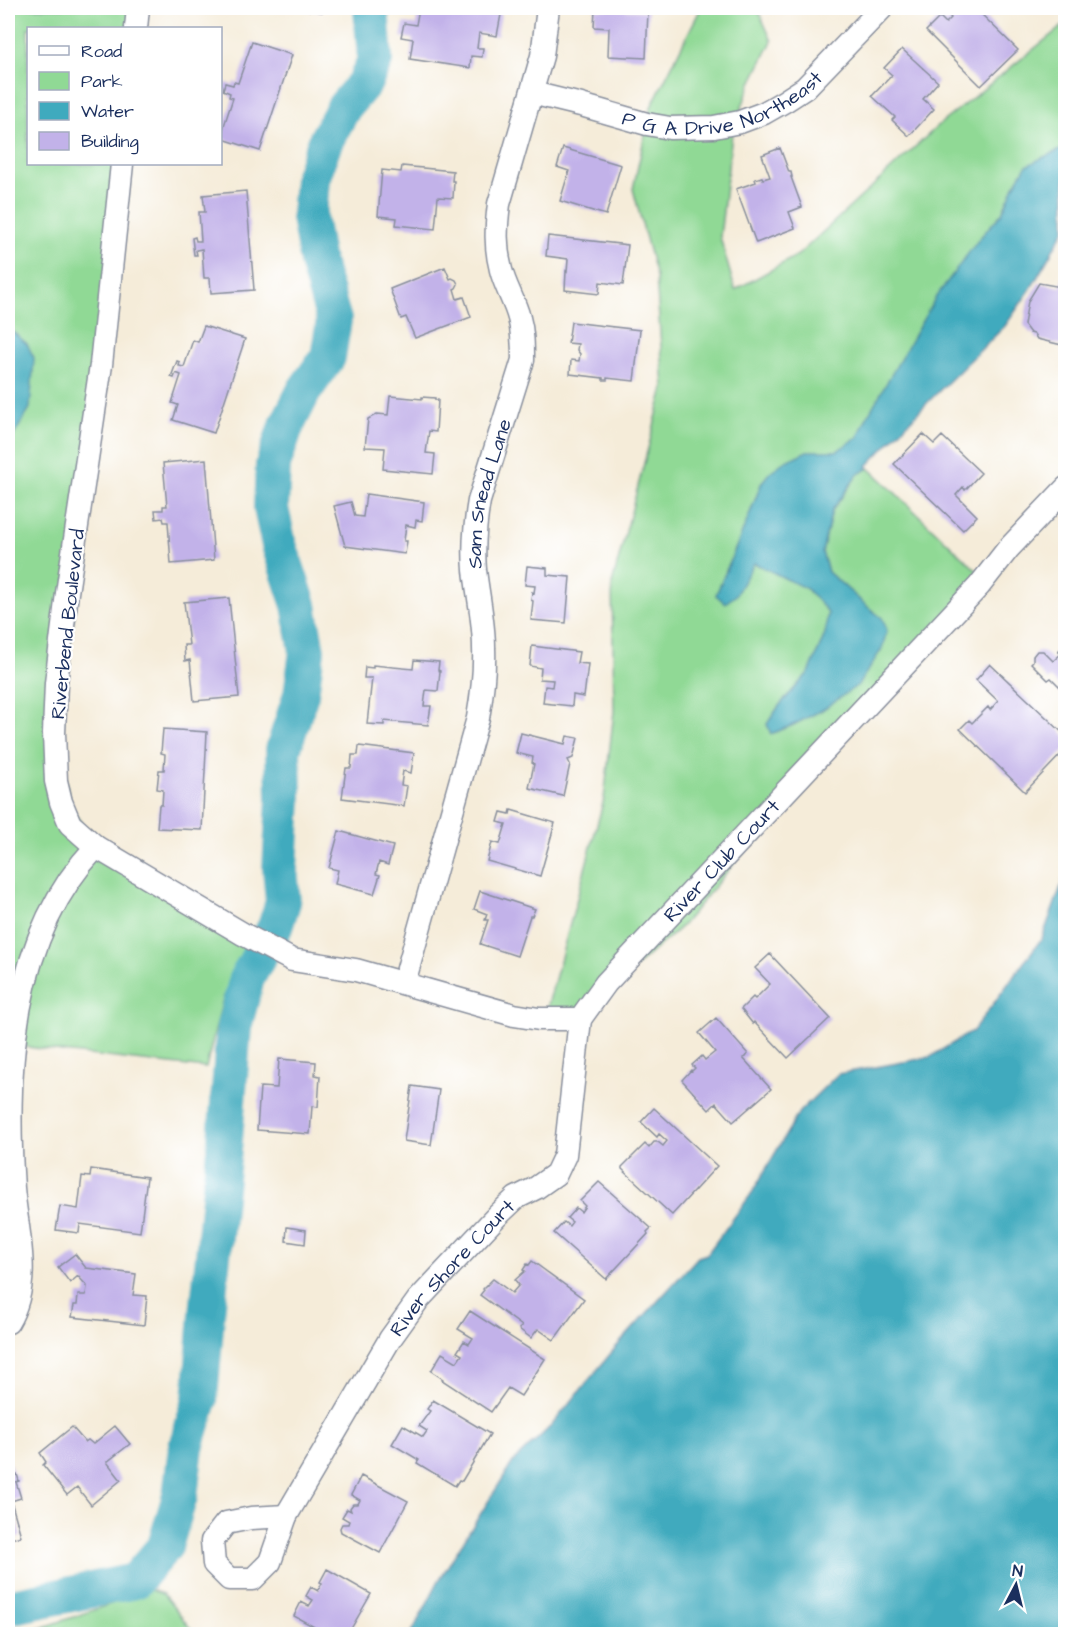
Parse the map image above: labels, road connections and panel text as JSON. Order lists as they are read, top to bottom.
{
  "streets": {
    "street": [
      "P G A Drive Northeast",
      "Sam Snead Lane",
      "Riverbend Boulevard",
      "River Club Court",
      "River Shore Court"
    ]
  },
  "crossings": [
    ["P G A Drive Northeast", "Sam Snead Lane"],
    ["Sam Snead Lane", "Riverbend Boulevard"],
    ["River Club Court", "River Shore Court"]
  ],
  "legend": [
    "Road",
    "Park",
    "Water",
    "Building"
  ],
  "north": "top"
}
